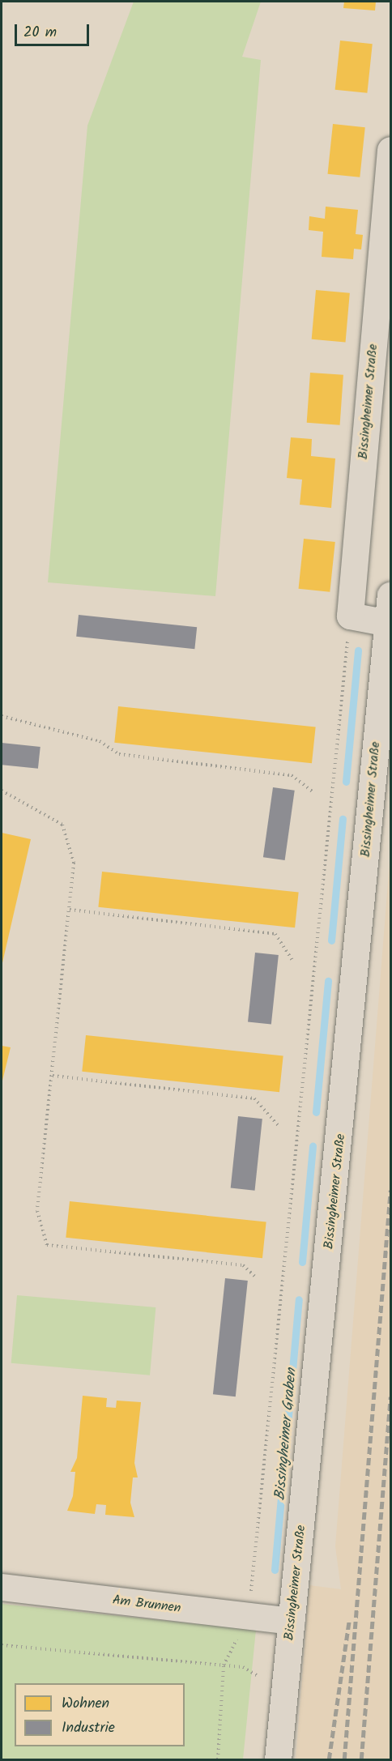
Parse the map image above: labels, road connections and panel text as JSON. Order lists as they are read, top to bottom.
{
  "streets": {
    "street": ["Bissingheimer Straße", "Am Brunnen"]
  },
  "crossings": [
    ["Bissingheimer Straße", "Am Brunnen"]
  ],
  "water": ["Bissingheimer Graben"],
  "legend": ["Wohnen", "Industrie"],
  "scale_bar": "20 m"
}
